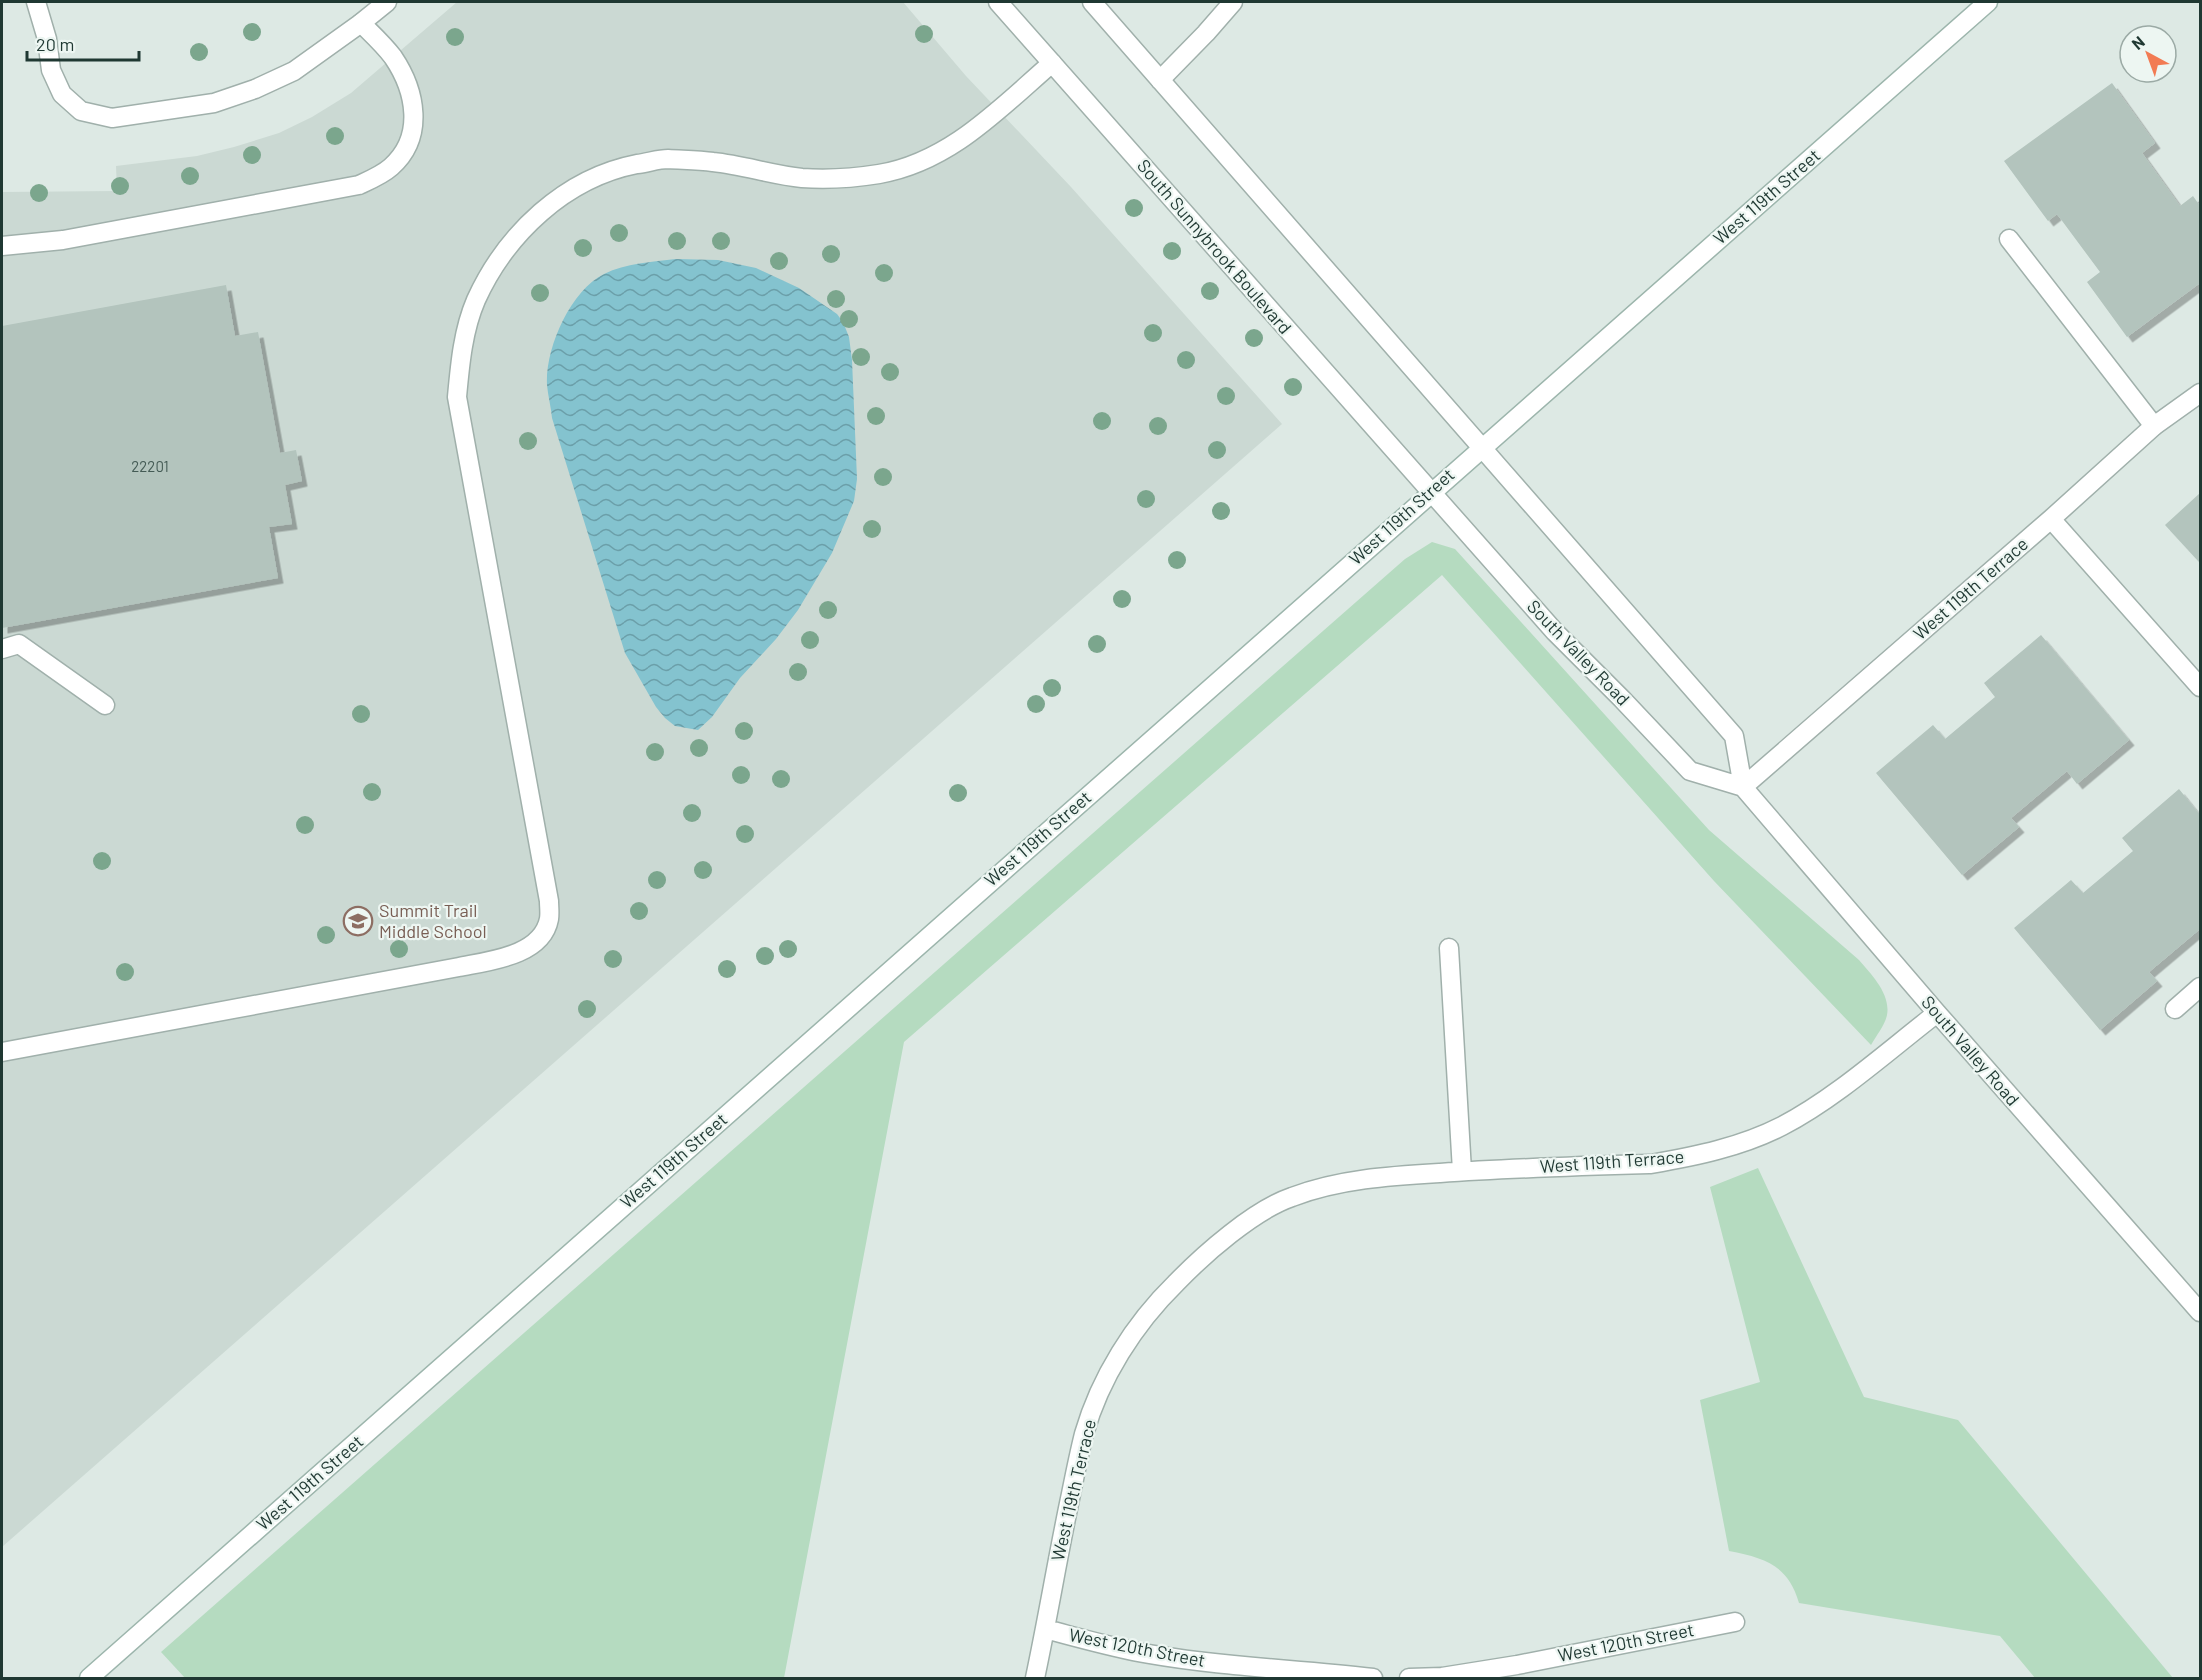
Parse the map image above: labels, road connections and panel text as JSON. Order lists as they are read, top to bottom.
{
  "streets": {
    "street": [
      "West 119th Street",
      "South Sunnybrook Boulevard",
      "West 119th Terrace",
      "South Valley Road",
      "West 120th Street"
    ]
  },
  "crossings": [
    ["West 119th Street", "South Sunnybrook Boulevard"],
    ["West 119th Street", "South Valley Road"],
    ["South Sunnybrook Boulevard", "South Valley Road"],
    ["West 119th Terrace", "South Valley Road"],
    ["West 119th Terrace", "West 120th Street"]
  ],
  "places": {
    "school or university": ["Summit Trail Middle School"]
  },
  "house_numbers": ["22201"],
  "scale_bar": "20 m",
  "north": "top left"
}
